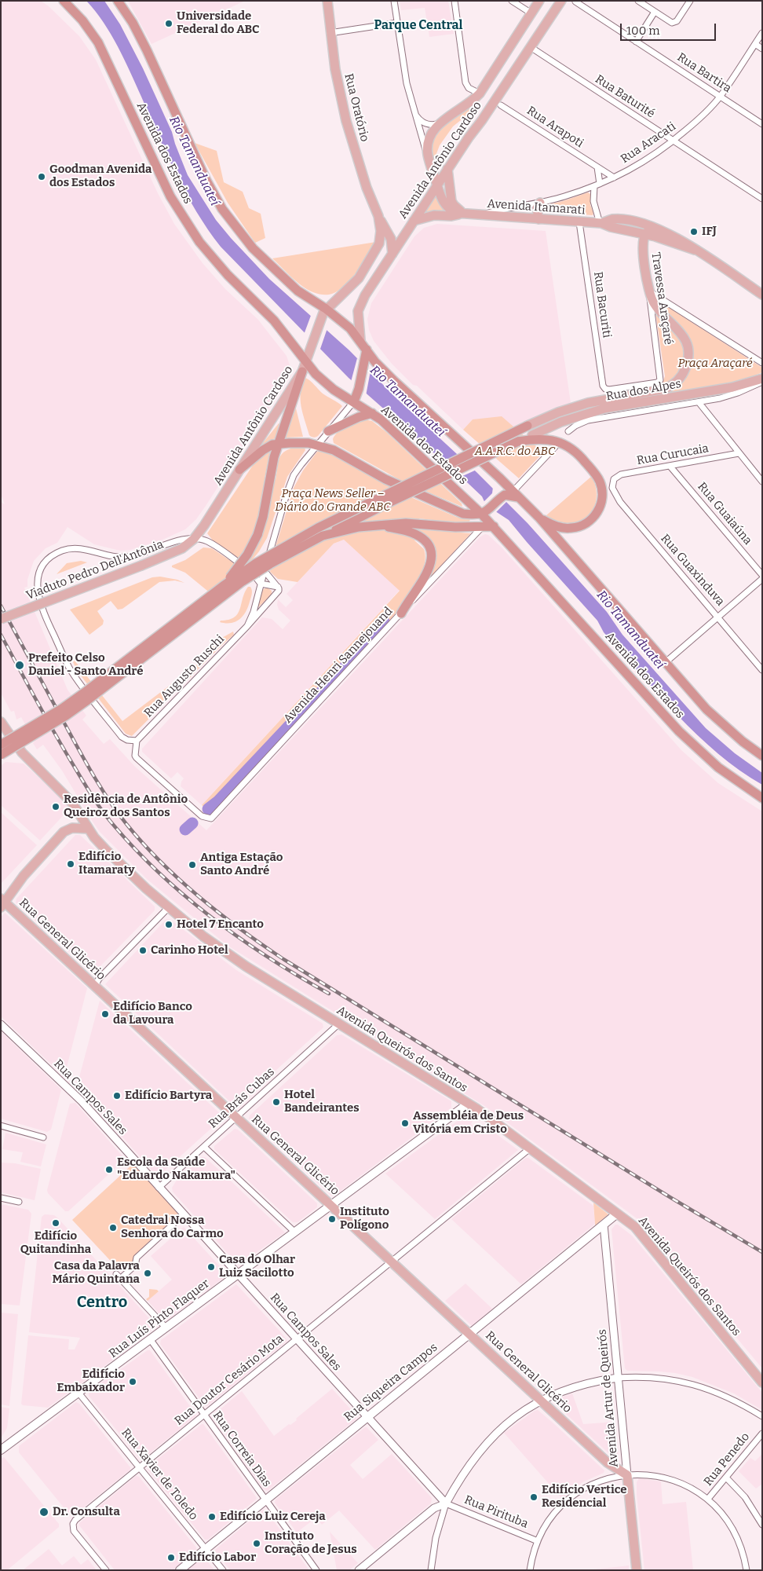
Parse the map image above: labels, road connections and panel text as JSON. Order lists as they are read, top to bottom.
{
  "streets": {
    "highway": ["Avenida dos Estados"],
    "main road": [
      "Rua Oratório",
      "Avenida Antônio Cardoso",
      "Avenida Itamarati",
      "Travessa Araçaré",
      "Rua dos Alpes",
      "Viaduto Pedro Dell'Antônia",
      "Rua General Glicério",
      "Avenida Queirós dos Santos",
      "Rua Luís Pinto Flaquer",
      "Rua Siqueira Campos",
      "Avenida Artur de Queirós"
    ],
    "street": [
      "Rua Bartira",
      "Rua Baturité",
      "Rua Arapoti",
      "Rua Aracati",
      "Rua Bacuriti",
      "Rua Curucaia",
      "Rua Guaiaúna",
      "Rua Guaxinduva",
      "Avenida Henri Sannejouand",
      "Rua Augusto Ruschi",
      "Rua Campos Sales",
      "Rua Brás Cubas",
      "Rua Doutor Cesário Mota",
      "Rua Correia Dias",
      "Rua Penedo",
      "Rua Xavier de Toledo",
      "Rua Pirituba"
    ]
  },
  "crossings": [
    ["Rua Bartira", "Rua Aracati"],
    ["Rua Baturité", "Rua Aracati"],
    ["Rua Oratório", "Avenida Antônio Cardoso"],
    ["Rua Arapoti", "Rua Aracati"],
    ["Rua Aracati", "Avenida Itamarati"],
    ["Avenida dos Estados", "Avenida Antônio Cardoso"],
    ["Avenida dos Estados", "Avenida Henri Sannejouand"],
    ["Avenida dos Estados", "Rua Augusto Ruschi"],
    ["Avenida Antônio Cardoso", "Avenida Itamarati"],
    ["Avenida Antônio Cardoso", "Viaduto Pedro Dell'Antônia"],
    ["Avenida Itamarati", "Travessa Araçaré"],
    ["Avenida Itamarati", "Rua Bacuriti"],
    ["Travessa Araçaré", "Rua Bacuriti"],
    ["Rua Curucaia", "Rua Guaiaúna"],
    ["Rua Curucaia", "Rua Guaxinduva"],
    ["Avenida Henri Sannejouand", "Rua Augusto Ruschi"],
    ["Rua General Glicério", "Rua Brás Cubas"],
    ["Rua General Glicério", "Rua Luís Pinto Flaquer"],
    ["Rua General Glicério", "Rua Doutor Cesário Mota"],
    ["Rua General Glicério", "Rua Siqueira Campos"],
    ["Rua General Glicério", "Avenida Artur de Queirós"],
    ["Avenida Queirós dos Santos", "Rua Brás Cubas"],
    ["Avenida Queirós dos Santos", "Rua Luís Pinto Flaquer"],
    ["Avenida Queirós dos Santos", "Rua Doutor Cesário Mota"],
    ["Avenida Queirós dos Santos", "Rua Siqueira Campos"],
    ["Rua Campos Sales", "Rua Brás Cubas"],
    ["Rua Campos Sales", "Rua Luís Pinto Flaquer"],
    ["Rua Campos Sales", "Rua Doutor Cesário Mota"],
    ["Rua Campos Sales", "Rua Siqueira Campos"],
    ["Rua Campos Sales", "Rua Pirituba"],
    ["Rua Luís Pinto Flaquer", "Rua Correia Dias"],
    ["Rua Luís Pinto Flaquer", "Rua Xavier de Toledo"],
    ["Rua Doutor Cesário Mota", "Rua Correia Dias"],
    ["Rua Doutor Cesário Mota", "Rua Xavier de Toledo"],
    ["Rua Siqueira Campos", "Avenida Artur de Queirós"],
    ["Rua Siqueira Campos", "Rua Correia Dias"],
    ["Rua Siqueira Campos", "Rua Xavier de Toledo"]
  ],
  "districts": ["Parque Central", "Centro"],
  "water": ["Rio Tamanduateí"],
  "parks": ["Praça Araçaré", "A.A.R.C. do ABC", "Praça News Seller – Diário do Grande ABC"],
  "places": [
    "Universidade Federal do ABC",
    "Goodman Avenida dos Estados",
    "IFJ",
    "Prefeito Celso Daniel - Santo André",
    "Residência de Antônio Queiroz dos Santos",
    "Edifício Itamaraty",
    "Antiga Estação Santo André",
    "Hotel 7 Encanto",
    "Carinho Hotel",
    "Edifício Banco da Lavoura",
    "Edifício Bartyra",
    "Hotel Bandeirantes",
    "Assembléia de Deus Vitória em Cristo",
    "Escola da Saúde \"Eduardo Nakamura\"",
    "Instituto Polígono",
    "Edifício Quitandinha",
    "Catedral Nossa Senhora do Carmo",
    "Casa do Olhar Luiz Sacilotto",
    "Casa da Palavra Mário Quintana",
    "Edifício Embaixador",
    "Edifício Vertice Residencial",
    "Dr. Consulta",
    "Edifício Luiz Cereja",
    "Instituto Coração de Jesus",
    "Edifício Labor"
  ],
  "scale_bar": "100 m"
}
